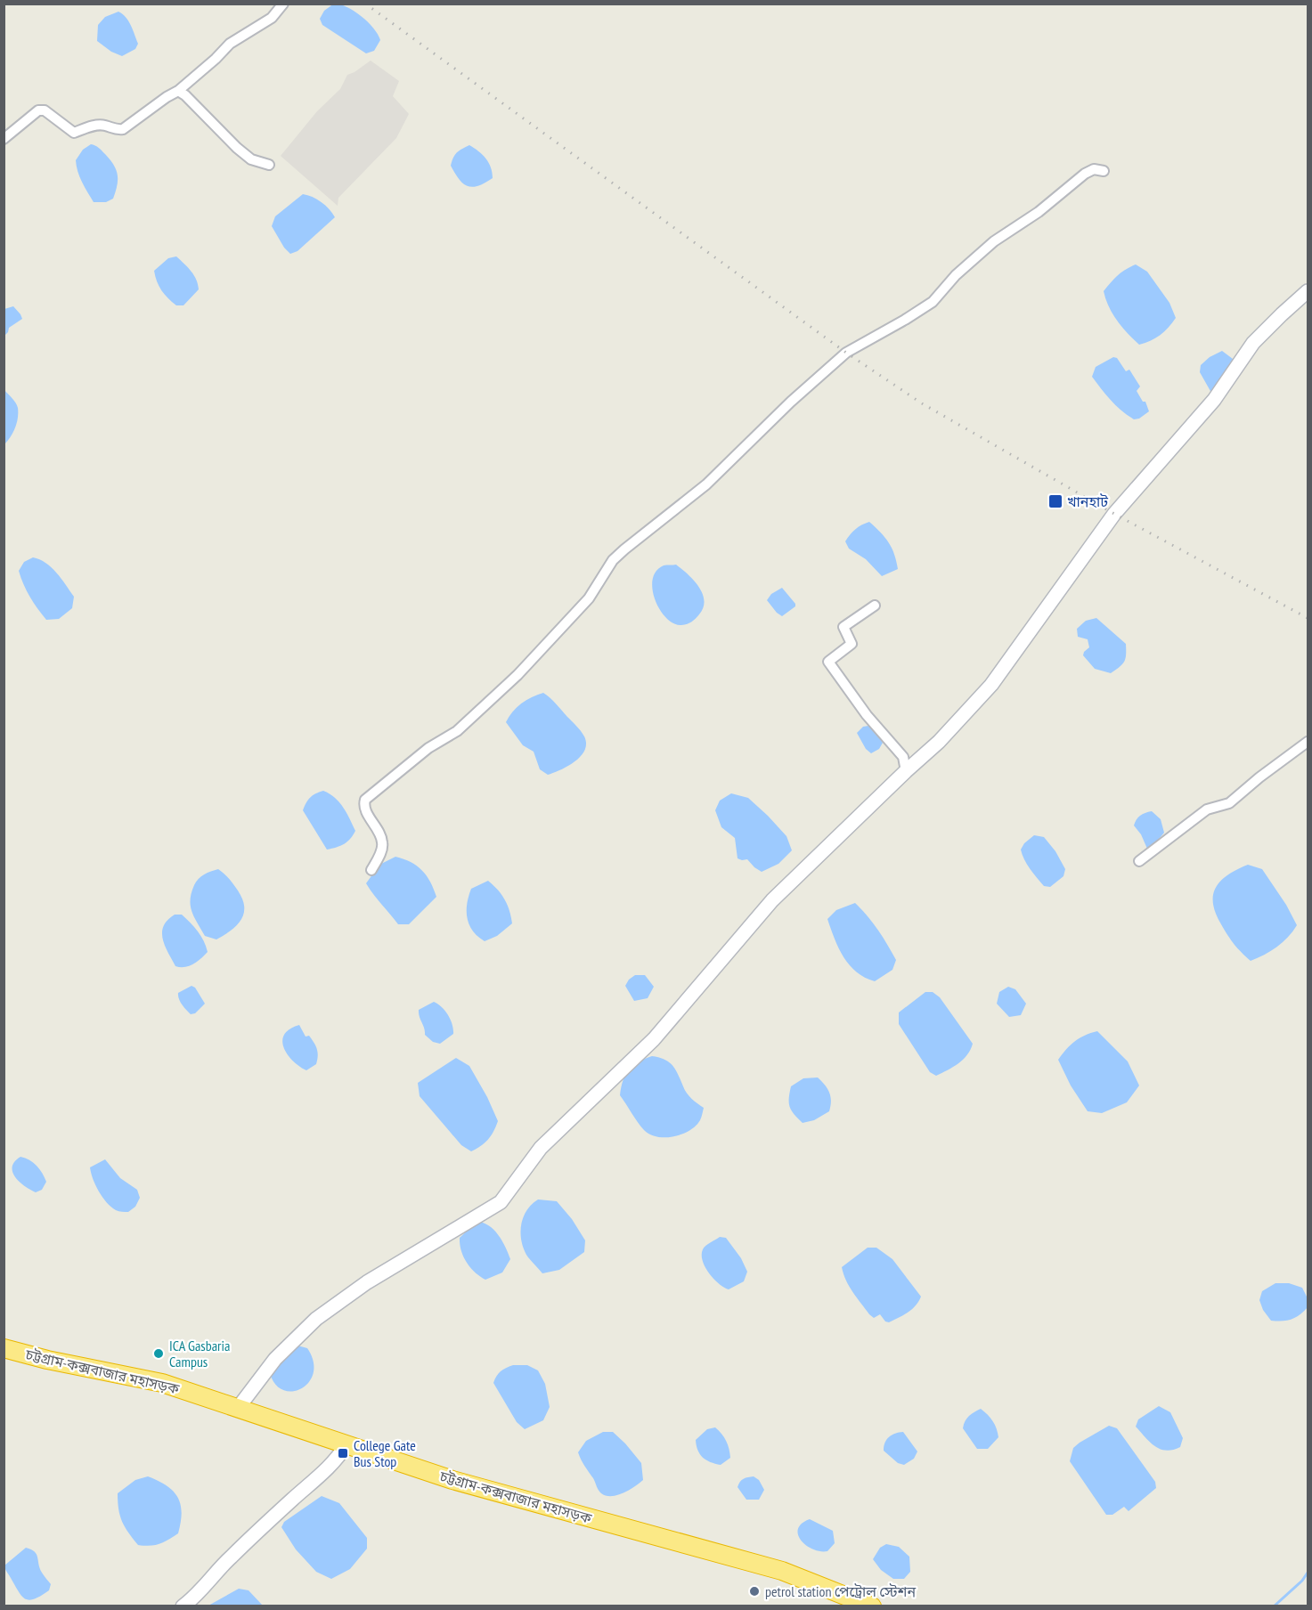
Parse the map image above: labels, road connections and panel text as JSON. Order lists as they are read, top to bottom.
{
  "streets": {
    "highway": ["চট্টগ্রাম-কক্সবাজার মহাসড়ক"]
  },
  "places": {
    "transit": ["খানহাট", "College Gate Bus Stop"],
    "other": ["ICA Gasbaria Campus", "petrol station পেট্রোল স্টেশন"]
  }
}
